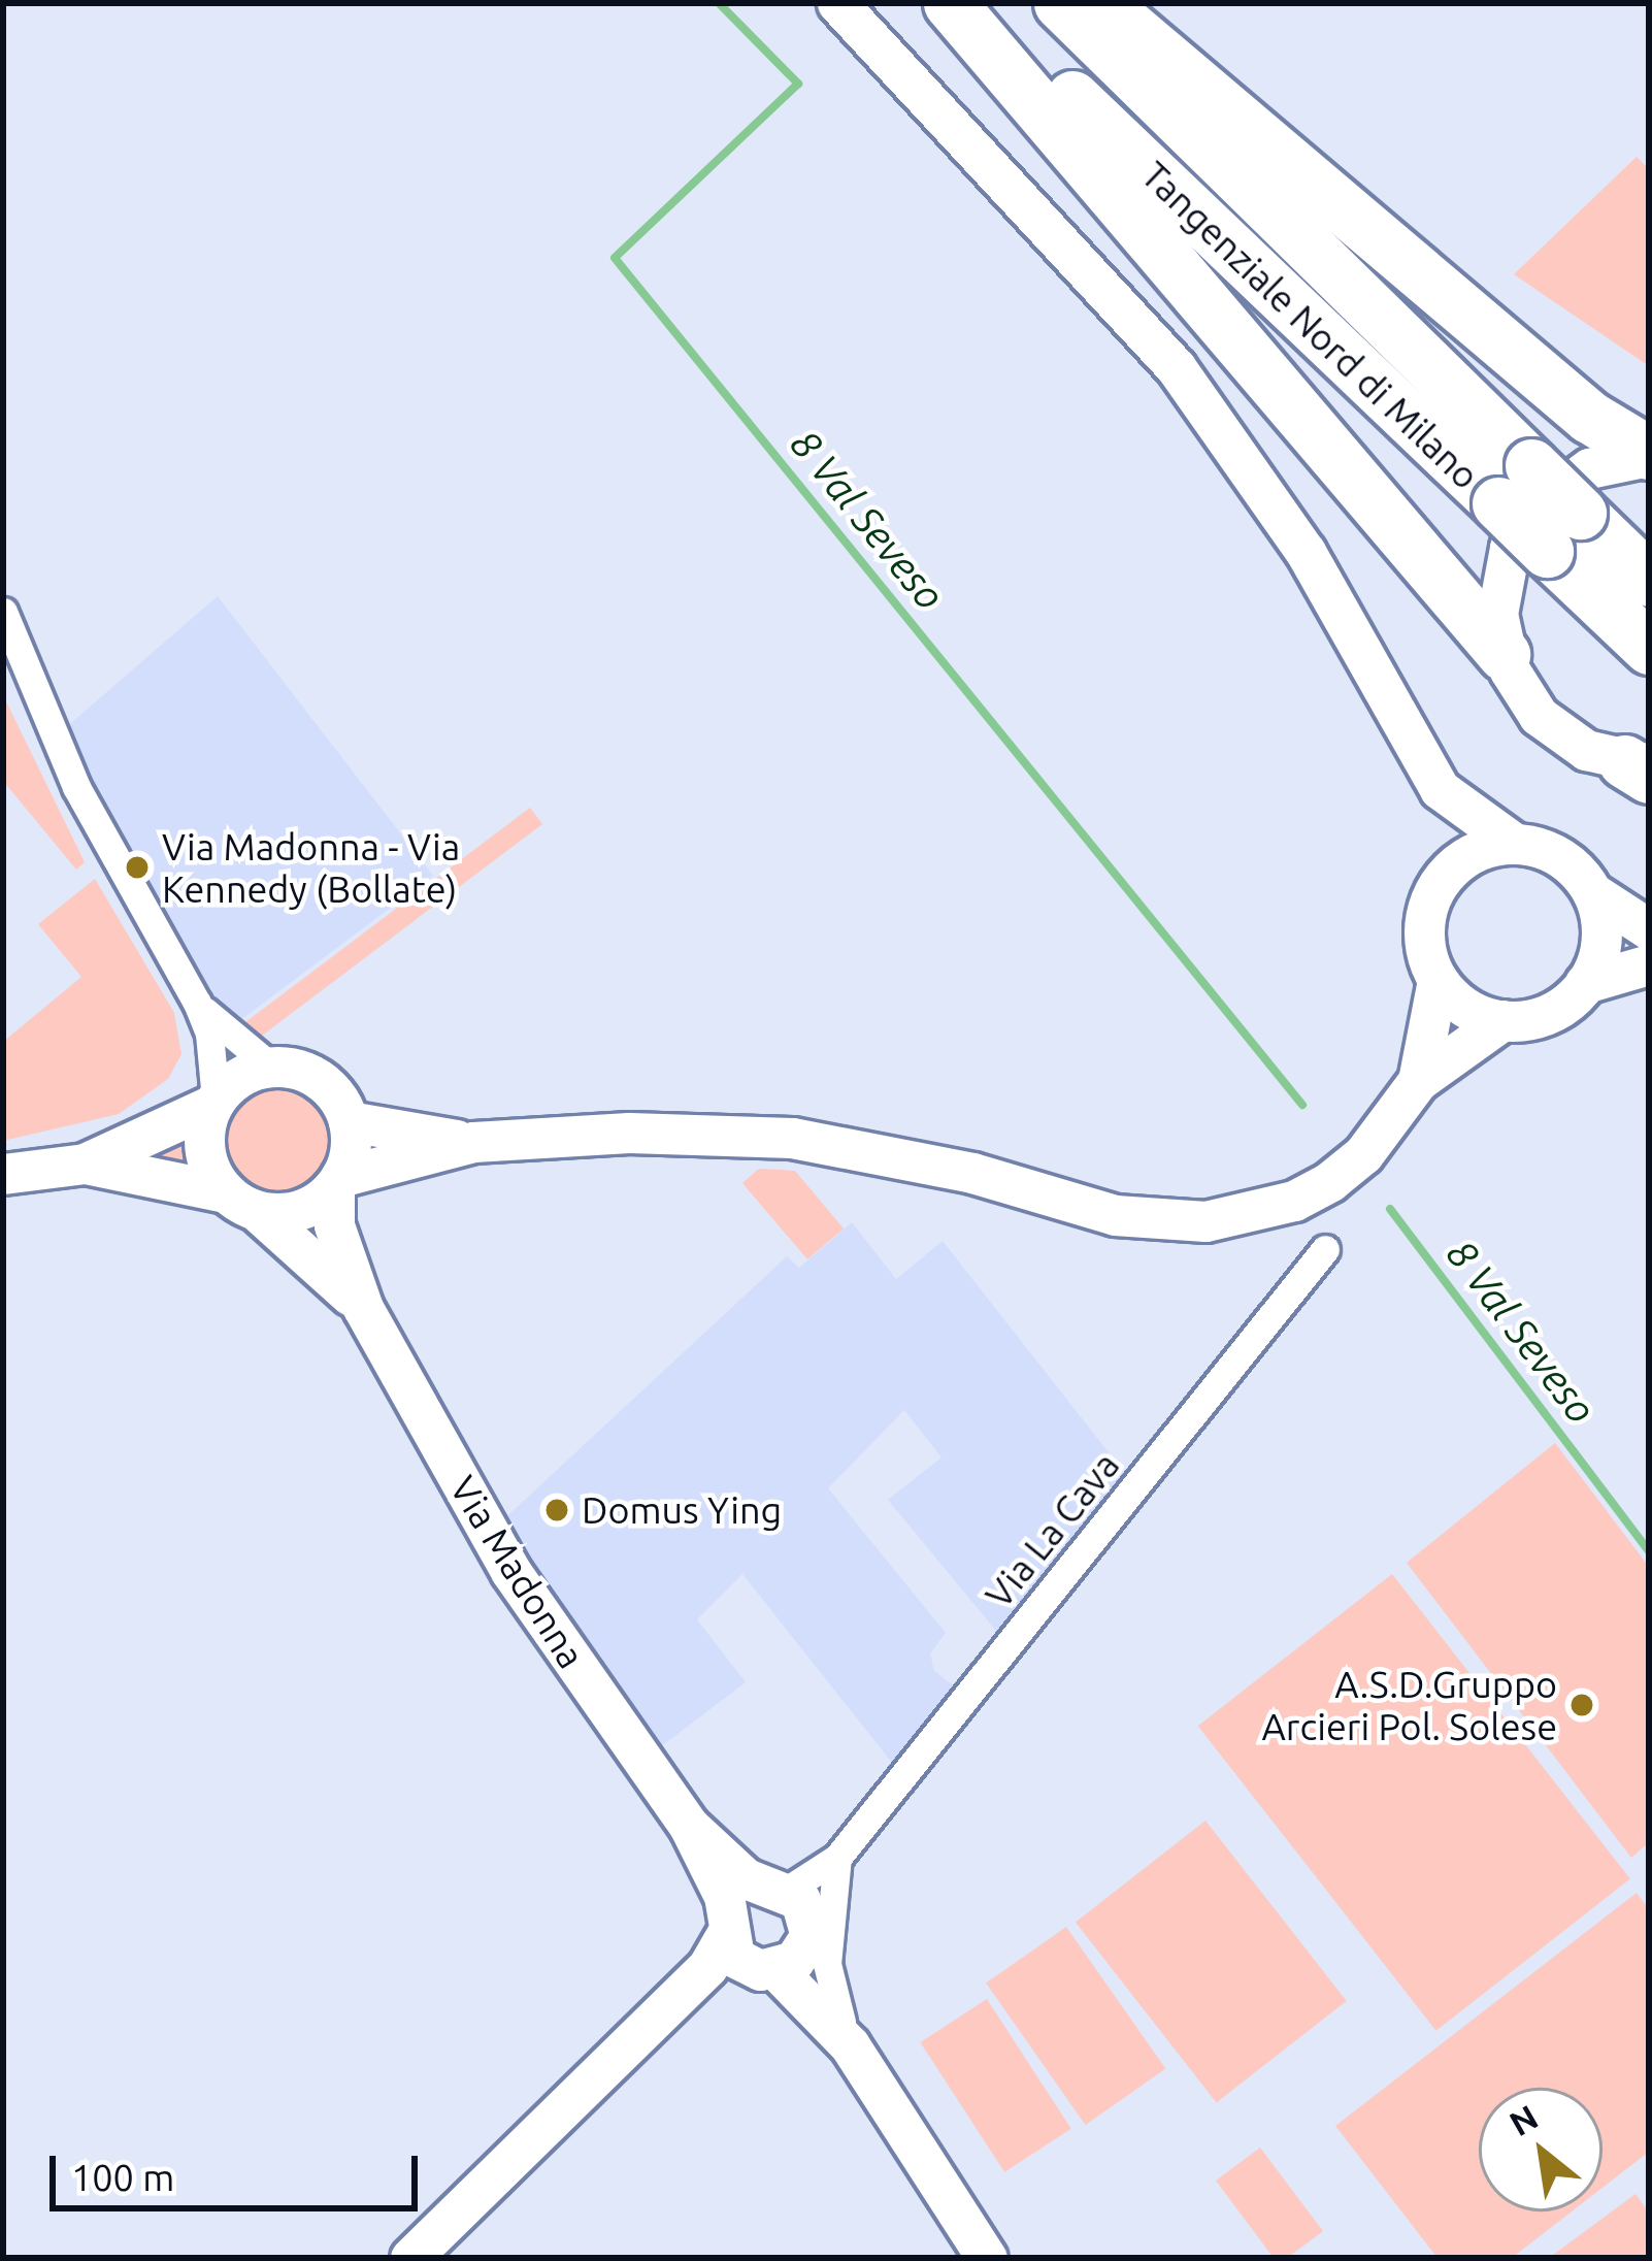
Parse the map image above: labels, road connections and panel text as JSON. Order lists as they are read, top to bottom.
{
  "streets": {
    "highway": ["Tangenziale Nord di Milano"],
    "street": ["Via La Cava", "Via Madonna"]
  },
  "water": ["8 Val Seveso"],
  "places": ["Via Madonna - Via Kennedy (Bollate)", "Domus Ying", "A.S.D.Gruppo Arcieri Pol. Solese"],
  "scale_bar": "100 m",
  "north": "top left"
}
